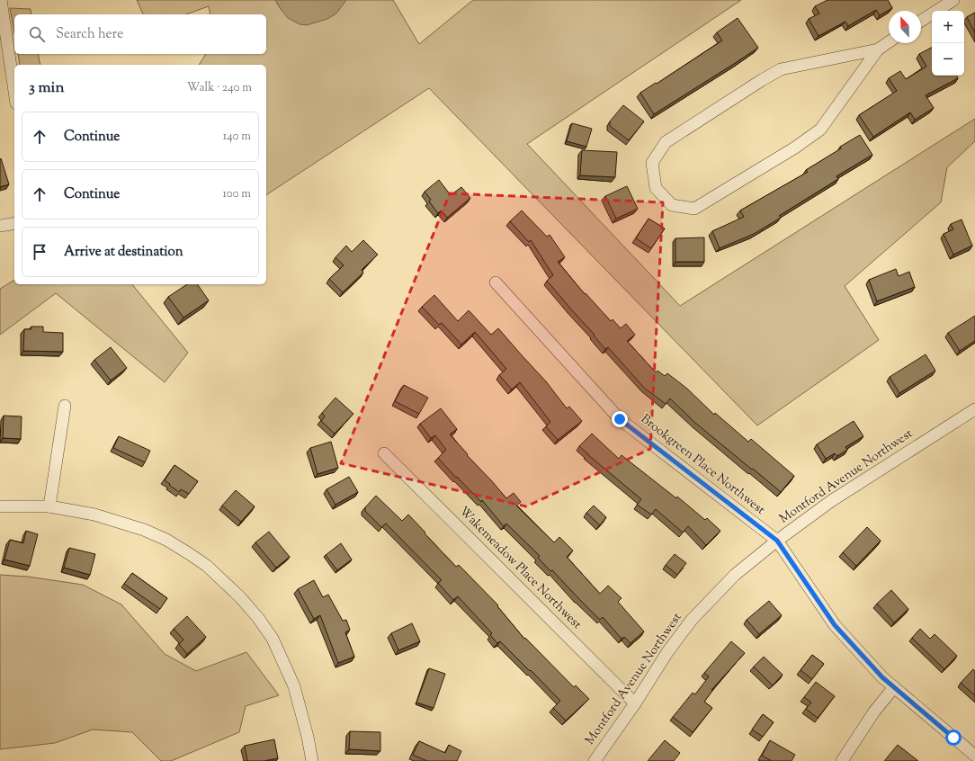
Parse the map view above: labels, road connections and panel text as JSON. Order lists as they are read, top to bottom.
{
  "streets": {
    "street": ["Brookgreen Place Northwest", "Montford Avenue Northwest", "Wakemeadow Place Northwest"]
  },
  "crossings": [
    ["Brookgreen Place Northwest", "Montford Avenue Northwest"],
    ["Montford Avenue Northwest", "Wakemeadow Place Northwest"]
  ],
  "north": "top",
  "page": {
    "map_buttons": ["+", "−"],
    "search": "Search here",
    "heading": ["3 min", "Walk · 240 m"],
    "list": [
      ["Continue", "140 m"],
      ["Continue", "100 m"],
      "Arrive at destination"
    ]
  }
}
